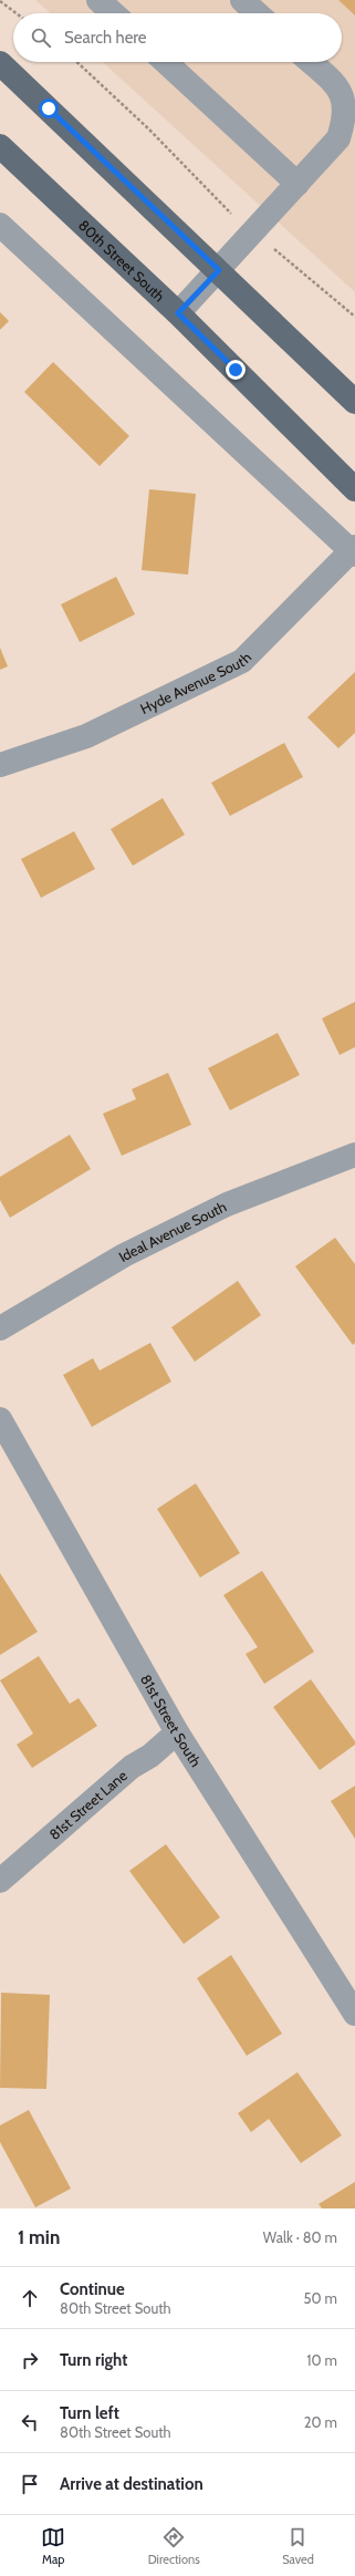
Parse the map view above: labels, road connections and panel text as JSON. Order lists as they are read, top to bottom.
{
  "streets": {
    "main road": ["80th Street South"],
    "street": [
      "Hyde Avenue South",
      "Ideal Avenue South",
      "81st Street South",
      "81st Street Lane"
    ]
  },
  "crossings": [
    ["81st Street South", "81st Street Lane"]
  ],
  "page": {
    "search": "Search here",
    "heading": ["1 min", "Walk · 80 m"],
    "list": [
      ["Continue", "80th Street South", "50 m"],
      ["Turn right", "10 m"],
      ["Turn left", "80th Street South", "20 m"],
      "Arrive at destination"
    ],
    "nav": ["Map", "Directions", "Saved"]
  }
}
